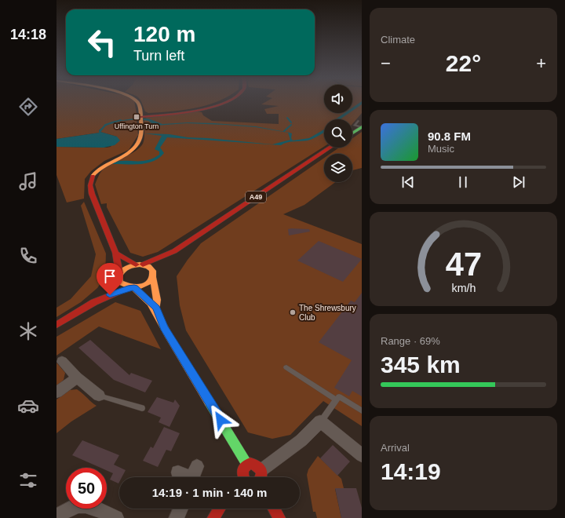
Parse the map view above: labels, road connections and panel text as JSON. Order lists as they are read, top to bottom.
{
  "streets": {
    "main road": ["A49"]
  },
  "places": {
    "transit": ["Uffington Turn"],
    "other": ["The Shrewsbury Club"]
  },
  "page": {
    "tabs": "14:18",
    "tile": [
      "Climate",
      ["Range · 69%", "345 km"],
      ["Arrival", "14:19"]
    ],
    "turn": ["120 m", "Turn left"],
    "heat": ["−", "22°", "+"],
    "song": ["90.8 FM", "Music"],
    "limit": "50",
    "trip": "14:19 · 1 min · 140 m",
    "gauge": ["47", "km/h"]
  }
}
